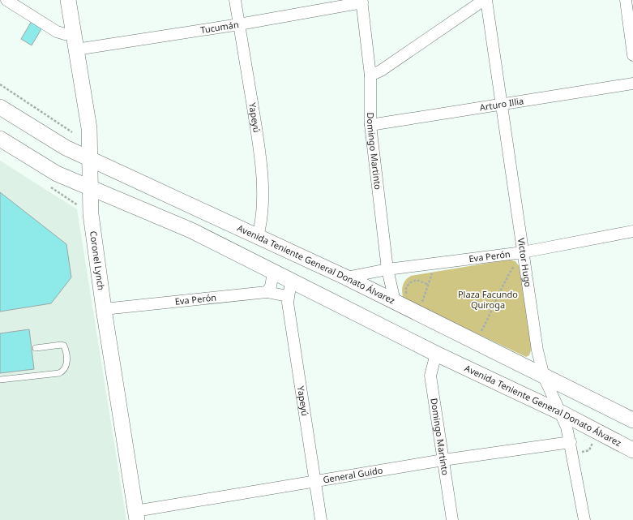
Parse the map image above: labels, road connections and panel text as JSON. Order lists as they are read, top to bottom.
{
  "streets": {
    "main road": ["Coronel Lynch", "Avenida Teniente General Donato Álvarez"],
    "street": [
      "Tucumán",
      "Arturo Illia",
      "Yapeyú",
      "Domingo Martinto",
      "Eva Perón",
      "Victor Hugo",
      "General Guido"
    ]
  },
  "crossings": [
    ["Tucumán", "Yapeyú"],
    ["Tucumán", "Domingo Martinto"],
    ["Tucumán", "Coronel Lynch"],
    ["Arturo Illia", "Domingo Martinto"],
    ["Arturo Illia", "Victor Hugo"],
    ["Yapeyú", "Eva Perón"],
    ["Yapeyú", "Avenida Teniente General Donato Álvarez"],
    ["Yapeyú", "General Guido"],
    ["Domingo Martinto", "Eva Perón"],
    ["Domingo Martinto", "Avenida Teniente General Donato Álvarez"],
    ["Domingo Martinto", "General Guido"],
    ["Eva Perón", "Coronel Lynch"],
    ["Eva Perón", "Victor Hugo"],
    ["Eva Perón", "Avenida Teniente General Donato Álvarez"],
    ["Coronel Lynch", "Avenida Teniente General Donato Álvarez"],
    ["Coronel Lynch", "General Guido"],
    ["Victor Hugo", "Avenida Teniente General Donato Álvarez"],
    ["Victor Hugo", "General Guido"]
  ],
  "parks": ["Plaza Facundo Quiroga"]
}
